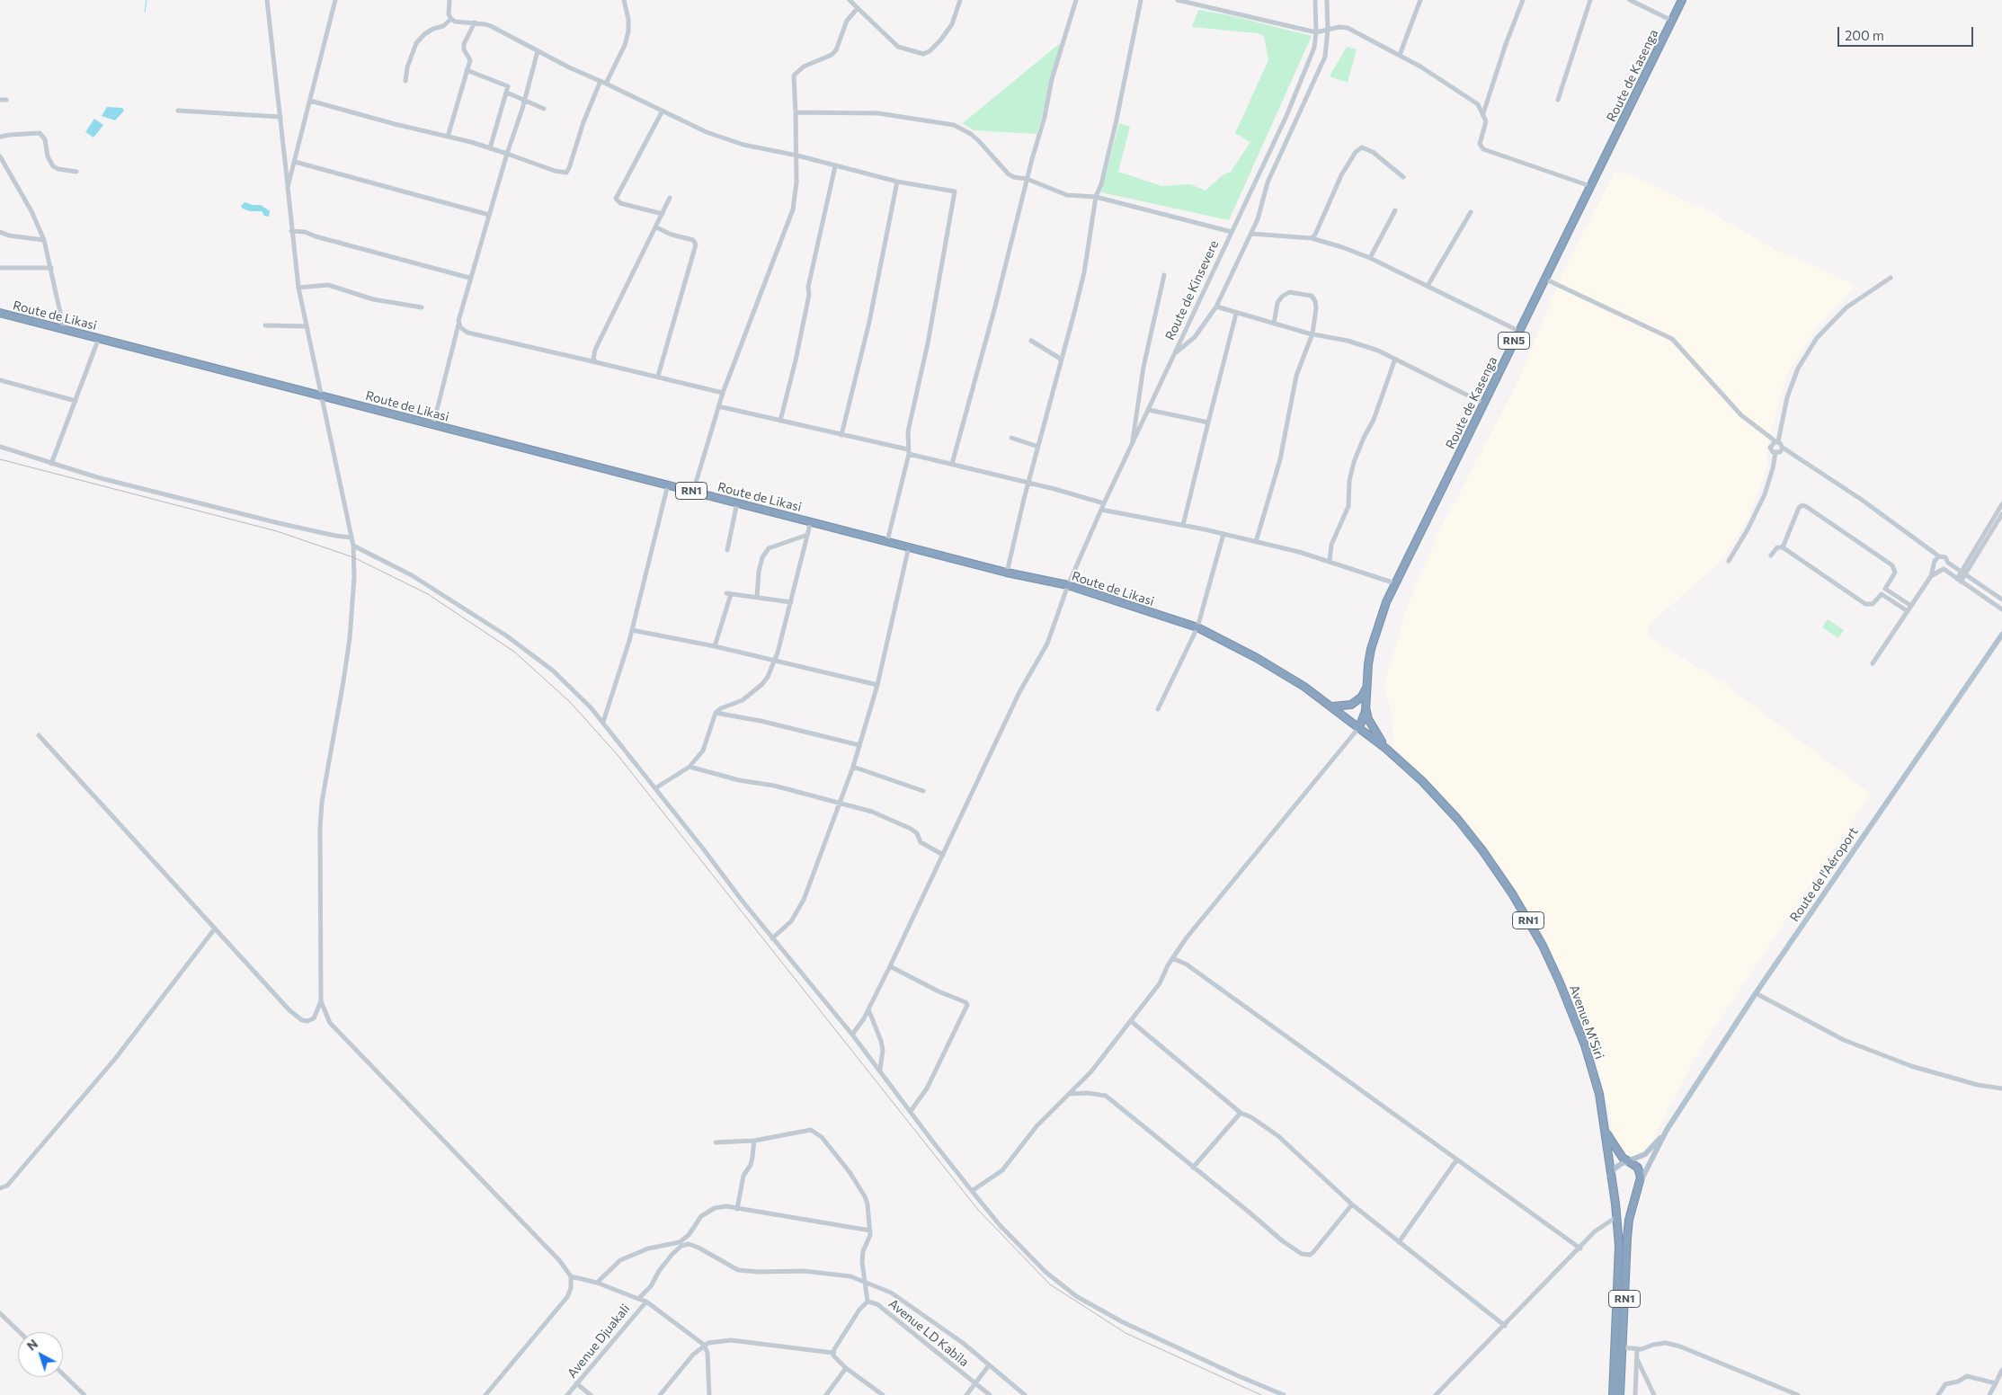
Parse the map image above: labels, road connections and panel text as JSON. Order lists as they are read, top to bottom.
{
  "streets": {
    "highway": [
      "Route de Kasenga",
      "Route de Likasi",
      "RN5",
      "RN1",
      "Avenue M'Siri"
    ],
    "main road": ["Route de l'Aéroport"],
    "street": ["Route de Kinsevere", "Avenue LD Kabila", "Avenue Djuakali"]
  },
  "crossings": [
    ["Route de Kasenga", "Route de Likasi"],
    ["Route de Kasenga", "Avenue M'Siri"],
    ["Route de Kinsevere", "Route de Likasi"],
    ["Route de Likasi", "Avenue M'Siri"],
    ["RN1", "Route de l'Aéroport"],
    ["RN1", "Avenue M'Siri"],
    ["Route de l'Aéroport", "Avenue M'Siri"]
  ],
  "scale_bar": "200 m",
  "north": "top left"
}
